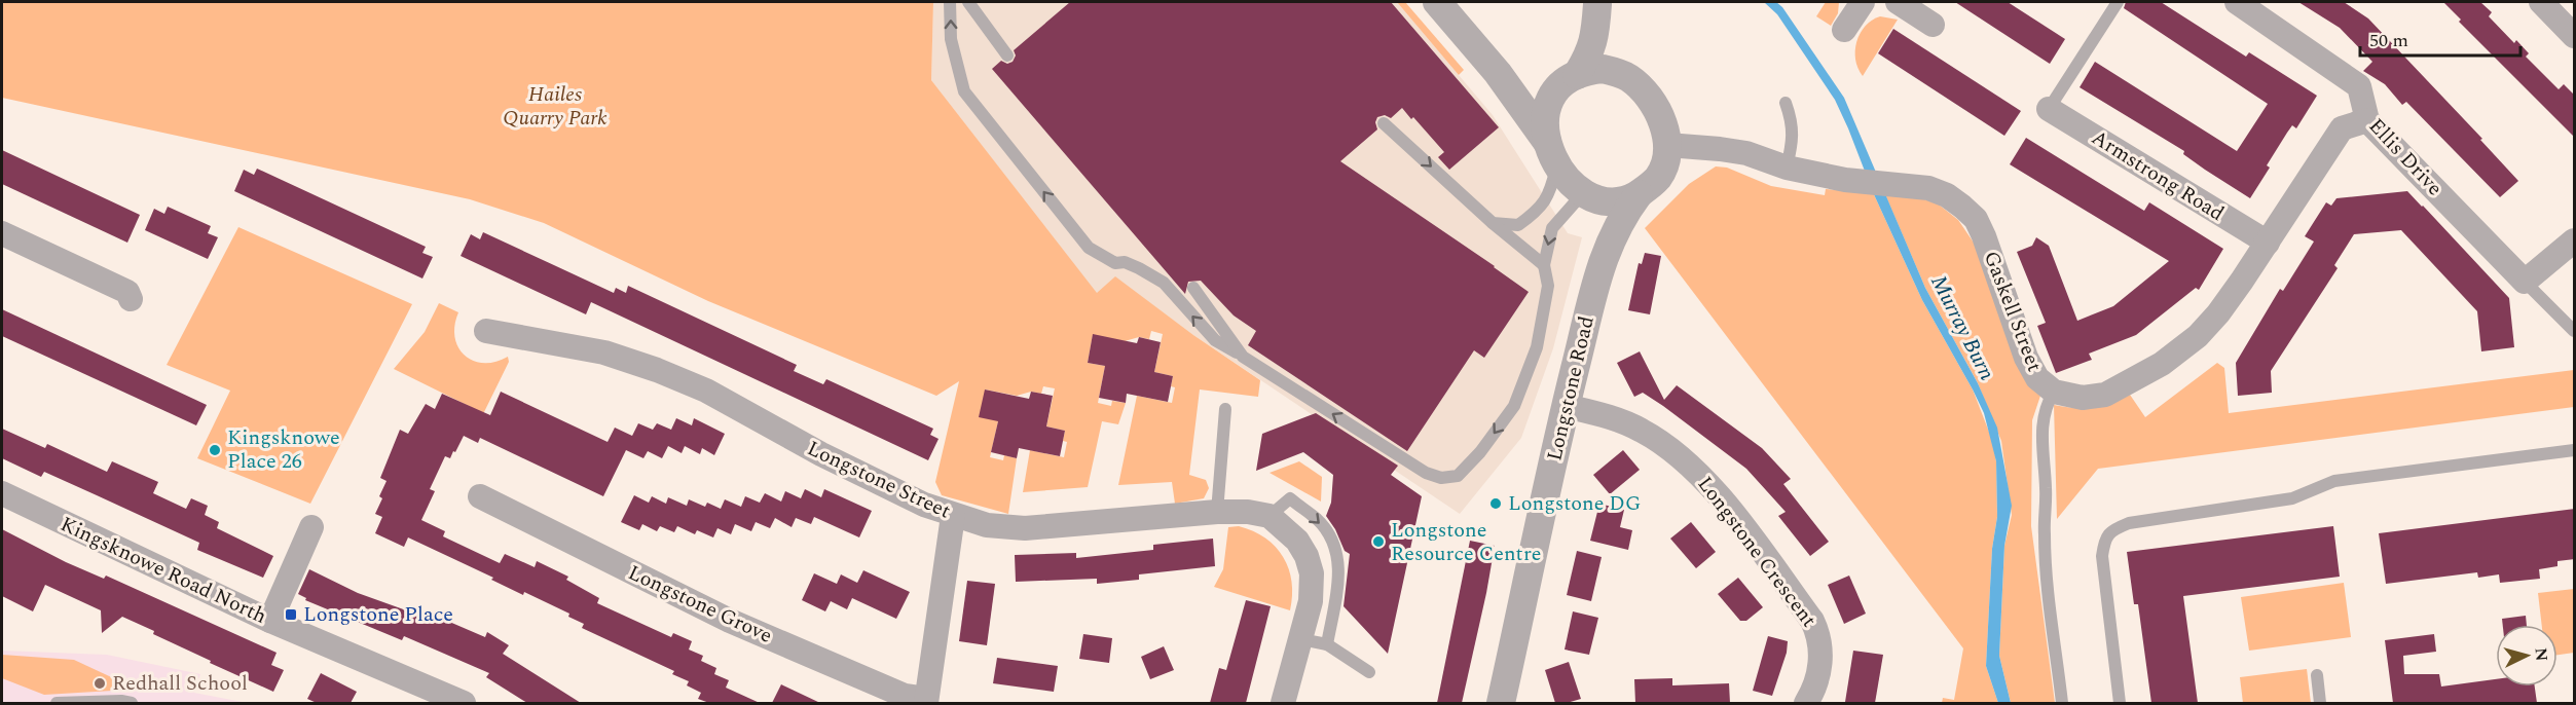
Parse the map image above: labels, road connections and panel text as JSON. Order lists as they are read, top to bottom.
{
  "streets": {
    "street": [
      "Ellis Drive",
      "Armstrong Road",
      "Gaskell Street",
      "Longstone Road",
      "Longstone Street",
      "Longstone Crescent",
      "Kingsknowe Road North",
      "Longstone Grove"
    ]
  },
  "crossings": [
    ["Ellis Drive", "Gaskell Street"],
    ["Armstrong Road", "Gaskell Street"],
    ["Gaskell Street", "Longstone Road"],
    ["Longstone Road", "Longstone Crescent"],
    ["Longstone Street", "Longstone Grove"]
  ],
  "water": ["Murray Burn"],
  "parks": ["Hailes Quarry Park"],
  "places": {
    "other": [
      "Kingsknowe Place 26",
      "Longstone DG",
      "Longstone Resource Centre",
      "Redhall School"
    ],
    "transit": ["Longstone Place"]
  },
  "scale_bar": "50 m",
  "north": "right"
}
